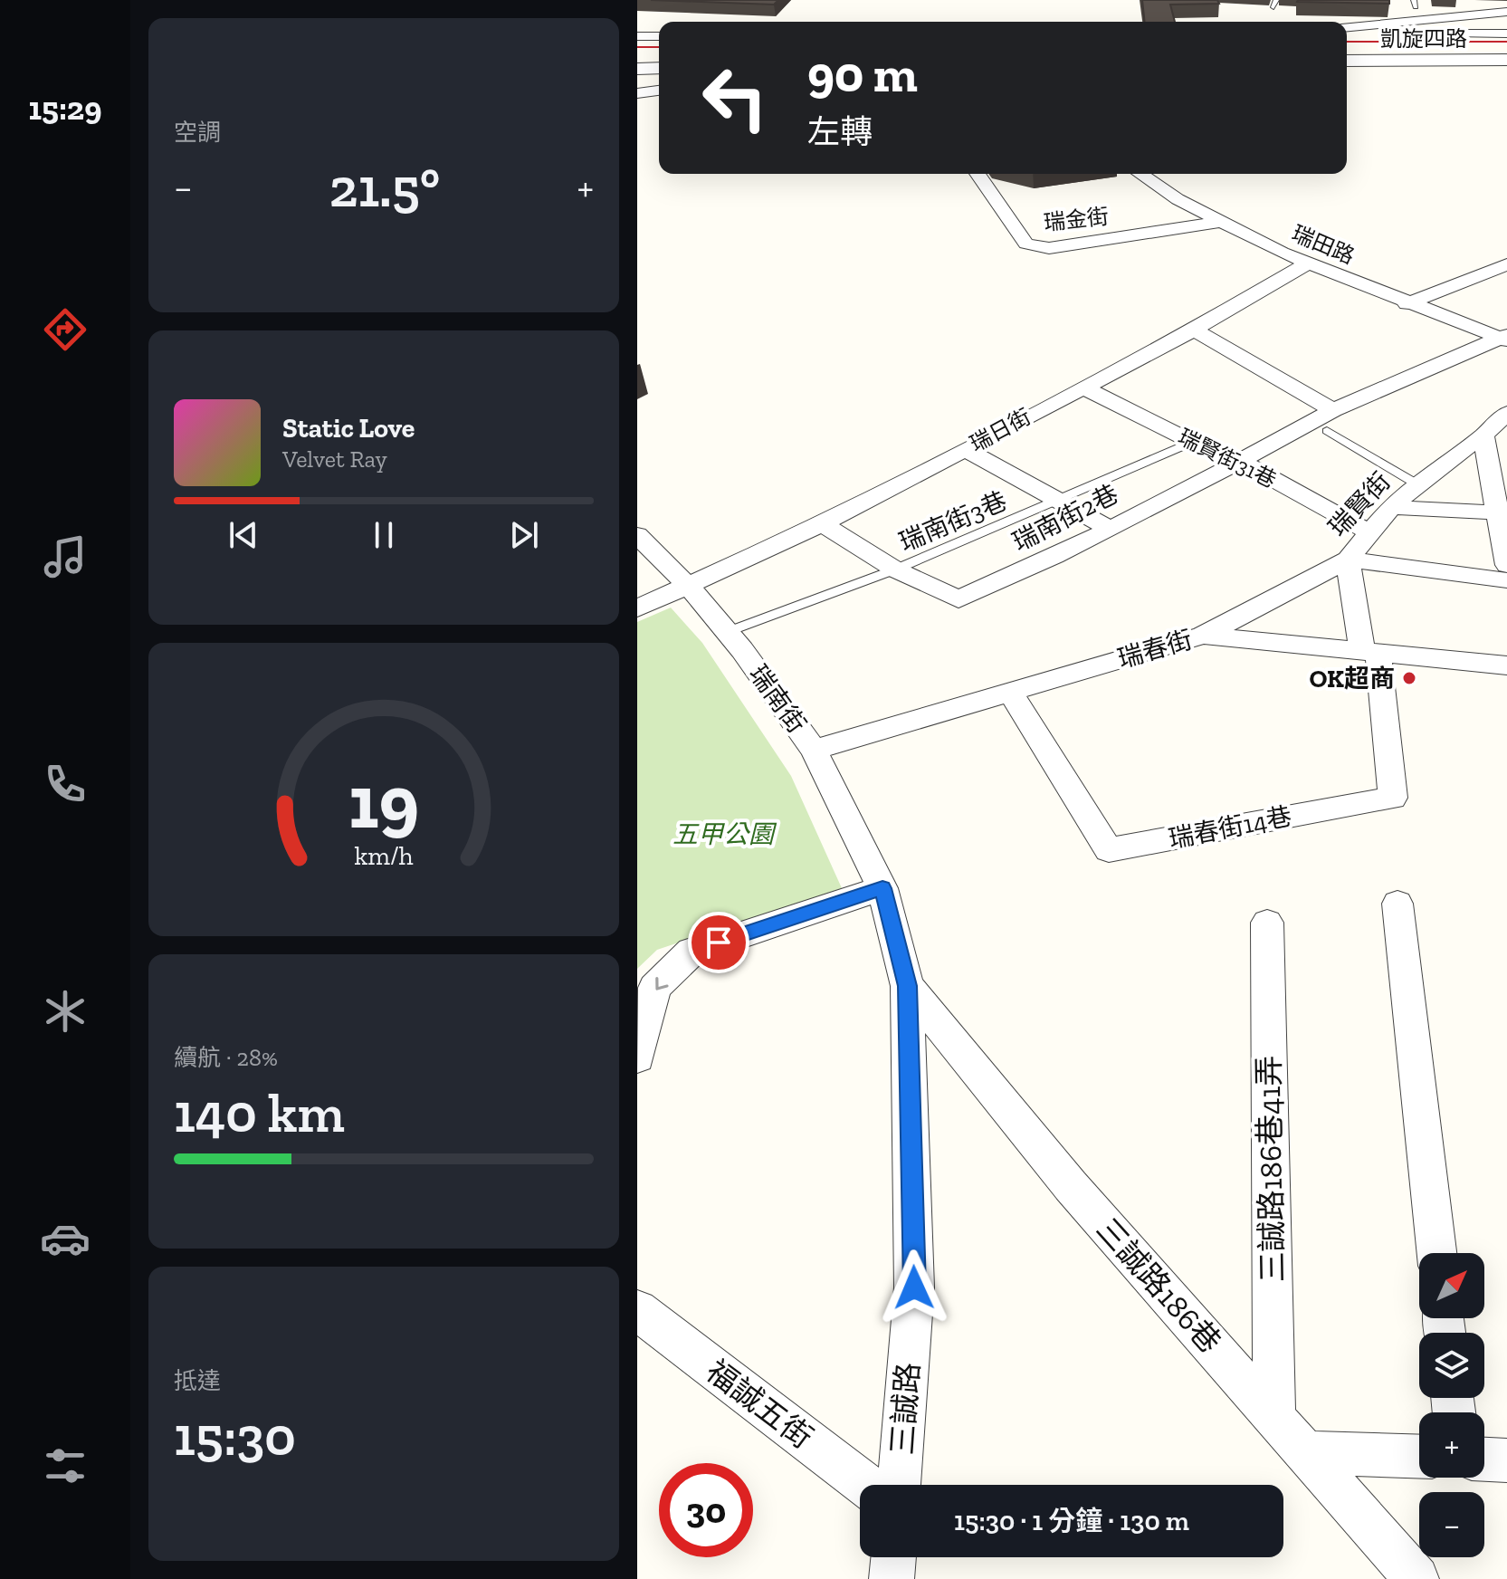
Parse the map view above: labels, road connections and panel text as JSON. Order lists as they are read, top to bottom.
{
  "streets": {
    "street": [
      "凱旋四路",
      "瑞金街",
      "瑞田路",
      "瑞日街",
      "瑞賢街31巷",
      "瑞賢街",
      "瑞南街2巷",
      "瑞春街",
      "瑞南街",
      "瑞春街14巷",
      "三誠路186巷41弄",
      "三誠路186巷",
      "福誠五街",
      "三誠路"
    ],
    "lane": ["瑞南街3巷"]
  },
  "crossings": [
    ["瑞金街", "瑞田路"],
    ["瑞田路", "瑞日街"],
    ["瑞田路", "瑞南街2巷"],
    ["瑞日街", "瑞賢街31巷"],
    ["瑞日街", "瑞南街2巷"],
    ["瑞日街", "瑞南街"],
    ["瑞賢街31巷", "瑞賢街"],
    ["瑞賢街31巷", "瑞南街2巷"],
    ["瑞賢街31巷", "瑞南街3巷"],
    ["瑞賢街", "瑞春街"],
    ["瑞南街2巷", "瑞南街3巷"],
    ["瑞南街3巷", "瑞南街"],
    ["瑞春街", "瑞南街"],
    ["瑞春街", "瑞春街14巷"],
    ["瑞南街", "三誠路"],
    ["三誠路186巷41弄", "三誠路186巷"],
    ["三誠路186巷", "三誠路"]
  ],
  "parks": ["五甲公園"],
  "places": ["OK超商"],
  "north": "top right",
  "page": {
    "tabs": "15:29",
    "tile": [
      "空調",
      ["續航 · 28%", "140 km"],
      ["抵達", "15:30"]
    ],
    "turn": ["90 m", "左轉"],
    "heat": ["−", "21.5°", "+"],
    "song": ["Static Love", "Velvet Ray"],
    "map_buttons": ["+", "−"],
    "limit": "30",
    "trip": "15:30 · 1 分鐘 · 130 m",
    "gauge": ["19", "km/h"]
  }
}
